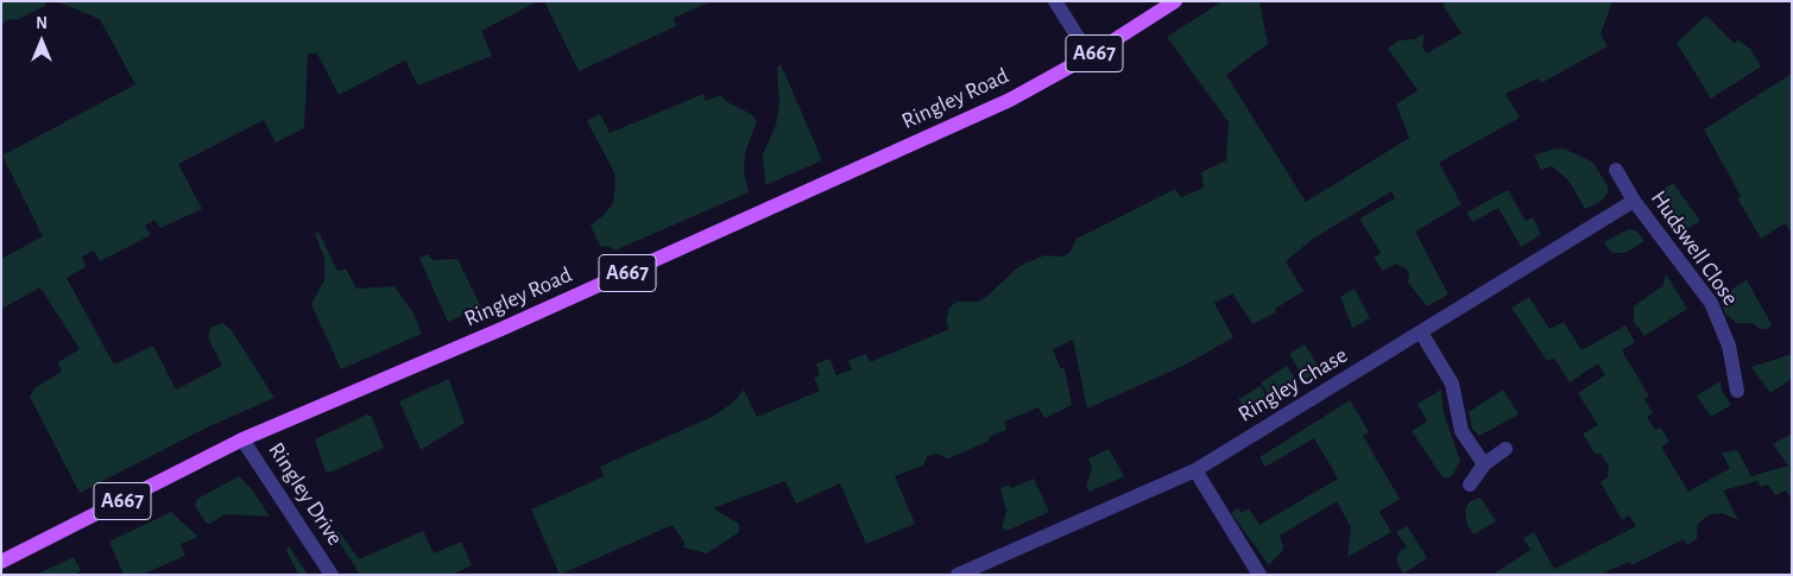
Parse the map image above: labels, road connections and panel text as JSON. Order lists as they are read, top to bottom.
{
  "streets": {
    "main road": ["A667", "Ringley Road"],
    "street": ["Hudswell Close", "Ringley Chase", "Ringley Drive"]
  },
  "crossings": [
    ["Ringley Road", "Ringley Drive"],
    ["Hudswell Close", "Ringley Chase"]
  ],
  "north": "top"
}
